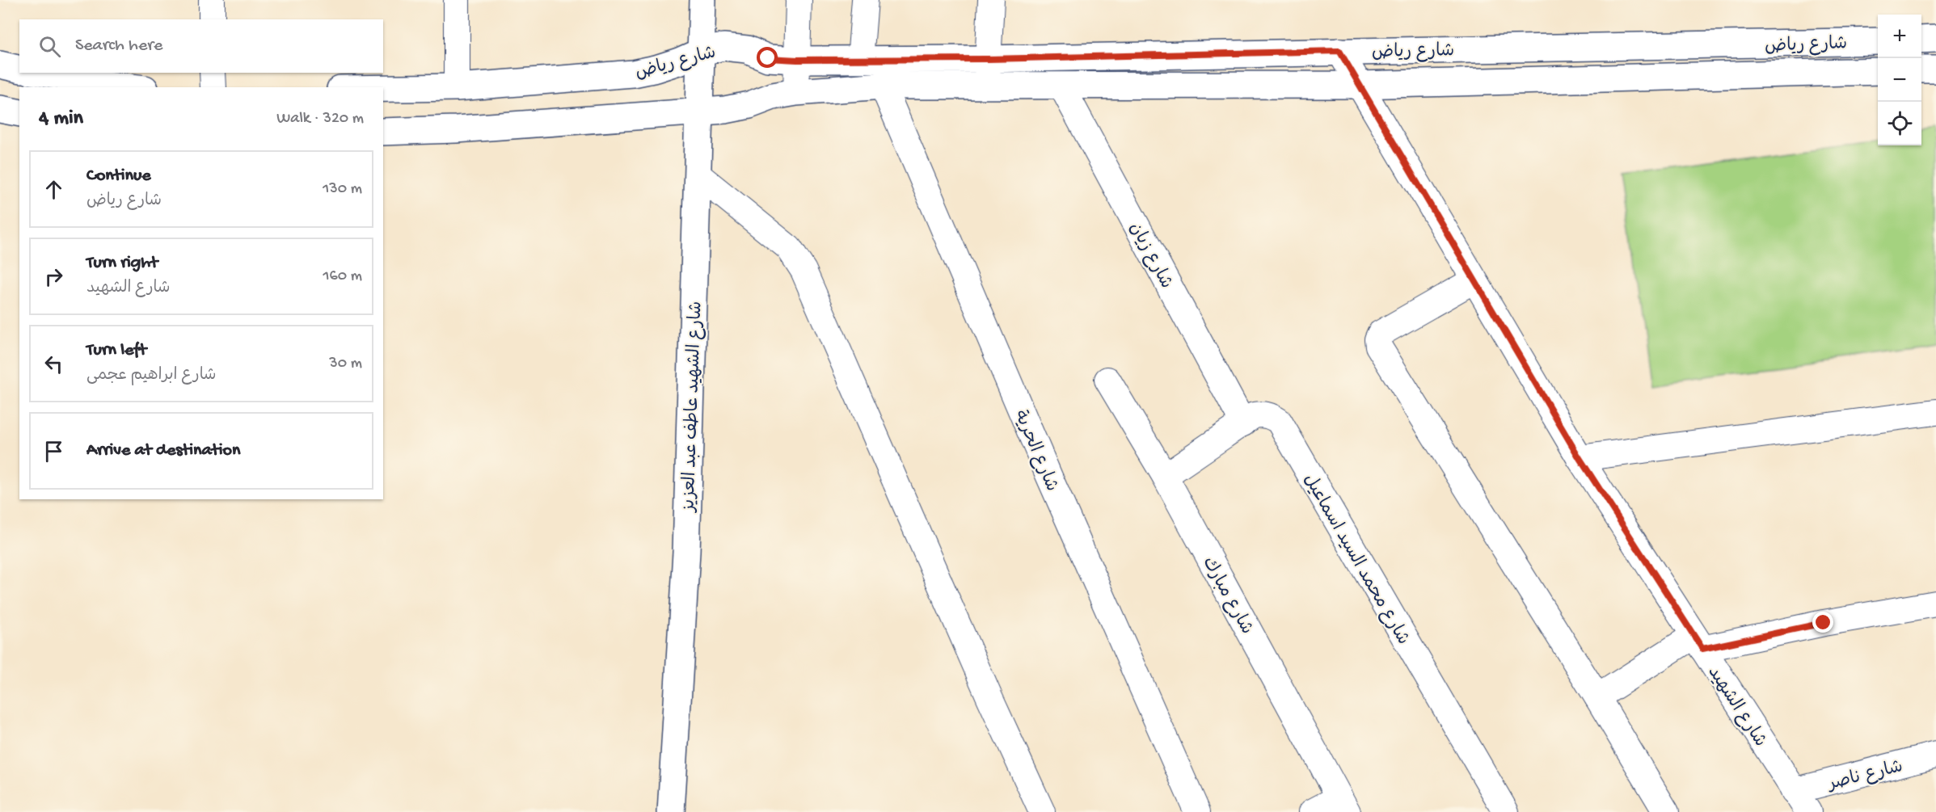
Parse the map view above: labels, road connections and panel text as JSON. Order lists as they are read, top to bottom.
{
  "streets": {
    "street": [
      "شارع رياض",
      "شارع زيان",
      "شارع الشهيد عاطف عبد العزيز",
      "شارع الحرية",
      "شارع محمد السيد اسماعيل",
      "شارع مبارك",
      "شارع الشهيد",
      "شارع ناصر"
    ]
  },
  "crossings": [
    ["شارع رياض", "شارع زيان"],
    ["شارع رياض", "شارع الشهيد عاطف عبد العزيز"],
    ["شارع رياض", "شارع الحرية"],
    ["شارع رياض", "شارع الشهيد"],
    ["شارع زيان", "شارع محمد السيد اسماعيل"],
    ["شارع محمد السيد اسماعيل", "شارع مبارك"],
    ["شارع الشهيد", "شارع ناصر"]
  ],
  "page": {
    "map_buttons": ["+", "−"],
    "search": "Search here",
    "heading": ["4 min", "Walk · 320 m"],
    "list": [
      ["Continue", "شارع رياض", "130 m"],
      ["Turn right", "شارع الشهيد", "160 m"],
      ["Turn left", "شارع ابراهيم عجمى", "30 m"],
      "Arrive at destination"
    ]
  }
}
